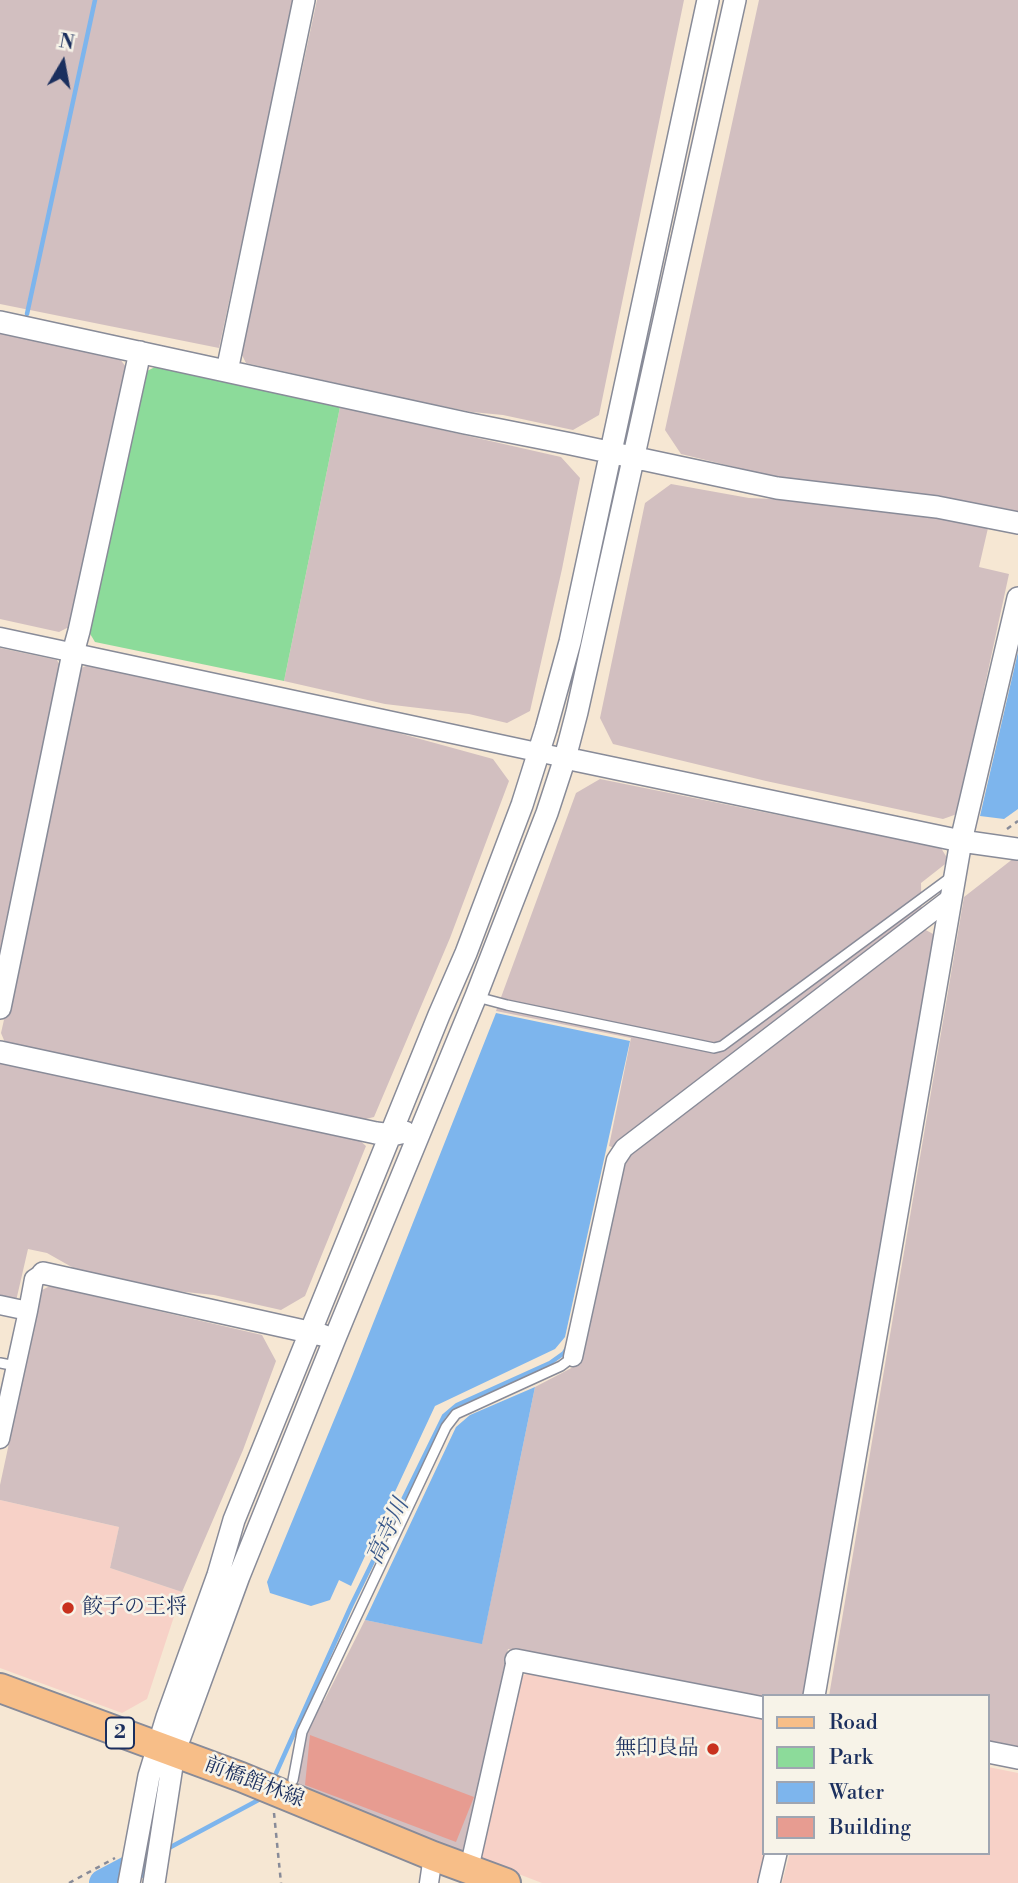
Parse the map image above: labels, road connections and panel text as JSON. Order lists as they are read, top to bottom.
{
  "streets": {
    "main road": ["2", "前橋館林線"]
  },
  "water": ["高寺川"],
  "places": ["餃子の王将", "無印良品"],
  "legend": [
    "Road",
    "Park",
    "Water",
    "Building"
  ],
  "north": "top"
}
